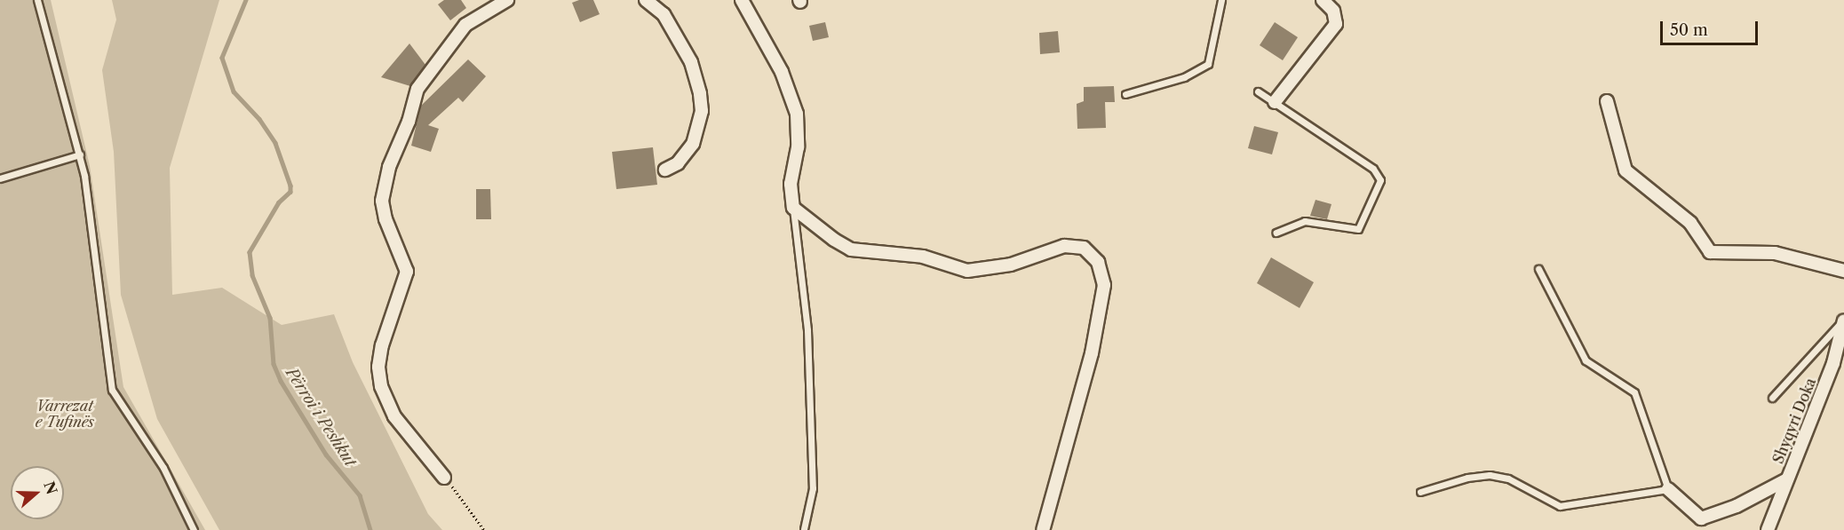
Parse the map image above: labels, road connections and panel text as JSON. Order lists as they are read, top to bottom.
{
  "streets": {
    "street": ["Shyqyri Doka"]
  },
  "water": ["Përroi i Peshkut"],
  "parks": ["Varrezat e Tufinës"],
  "scale_bar": "50 m",
  "north": "right"
}
